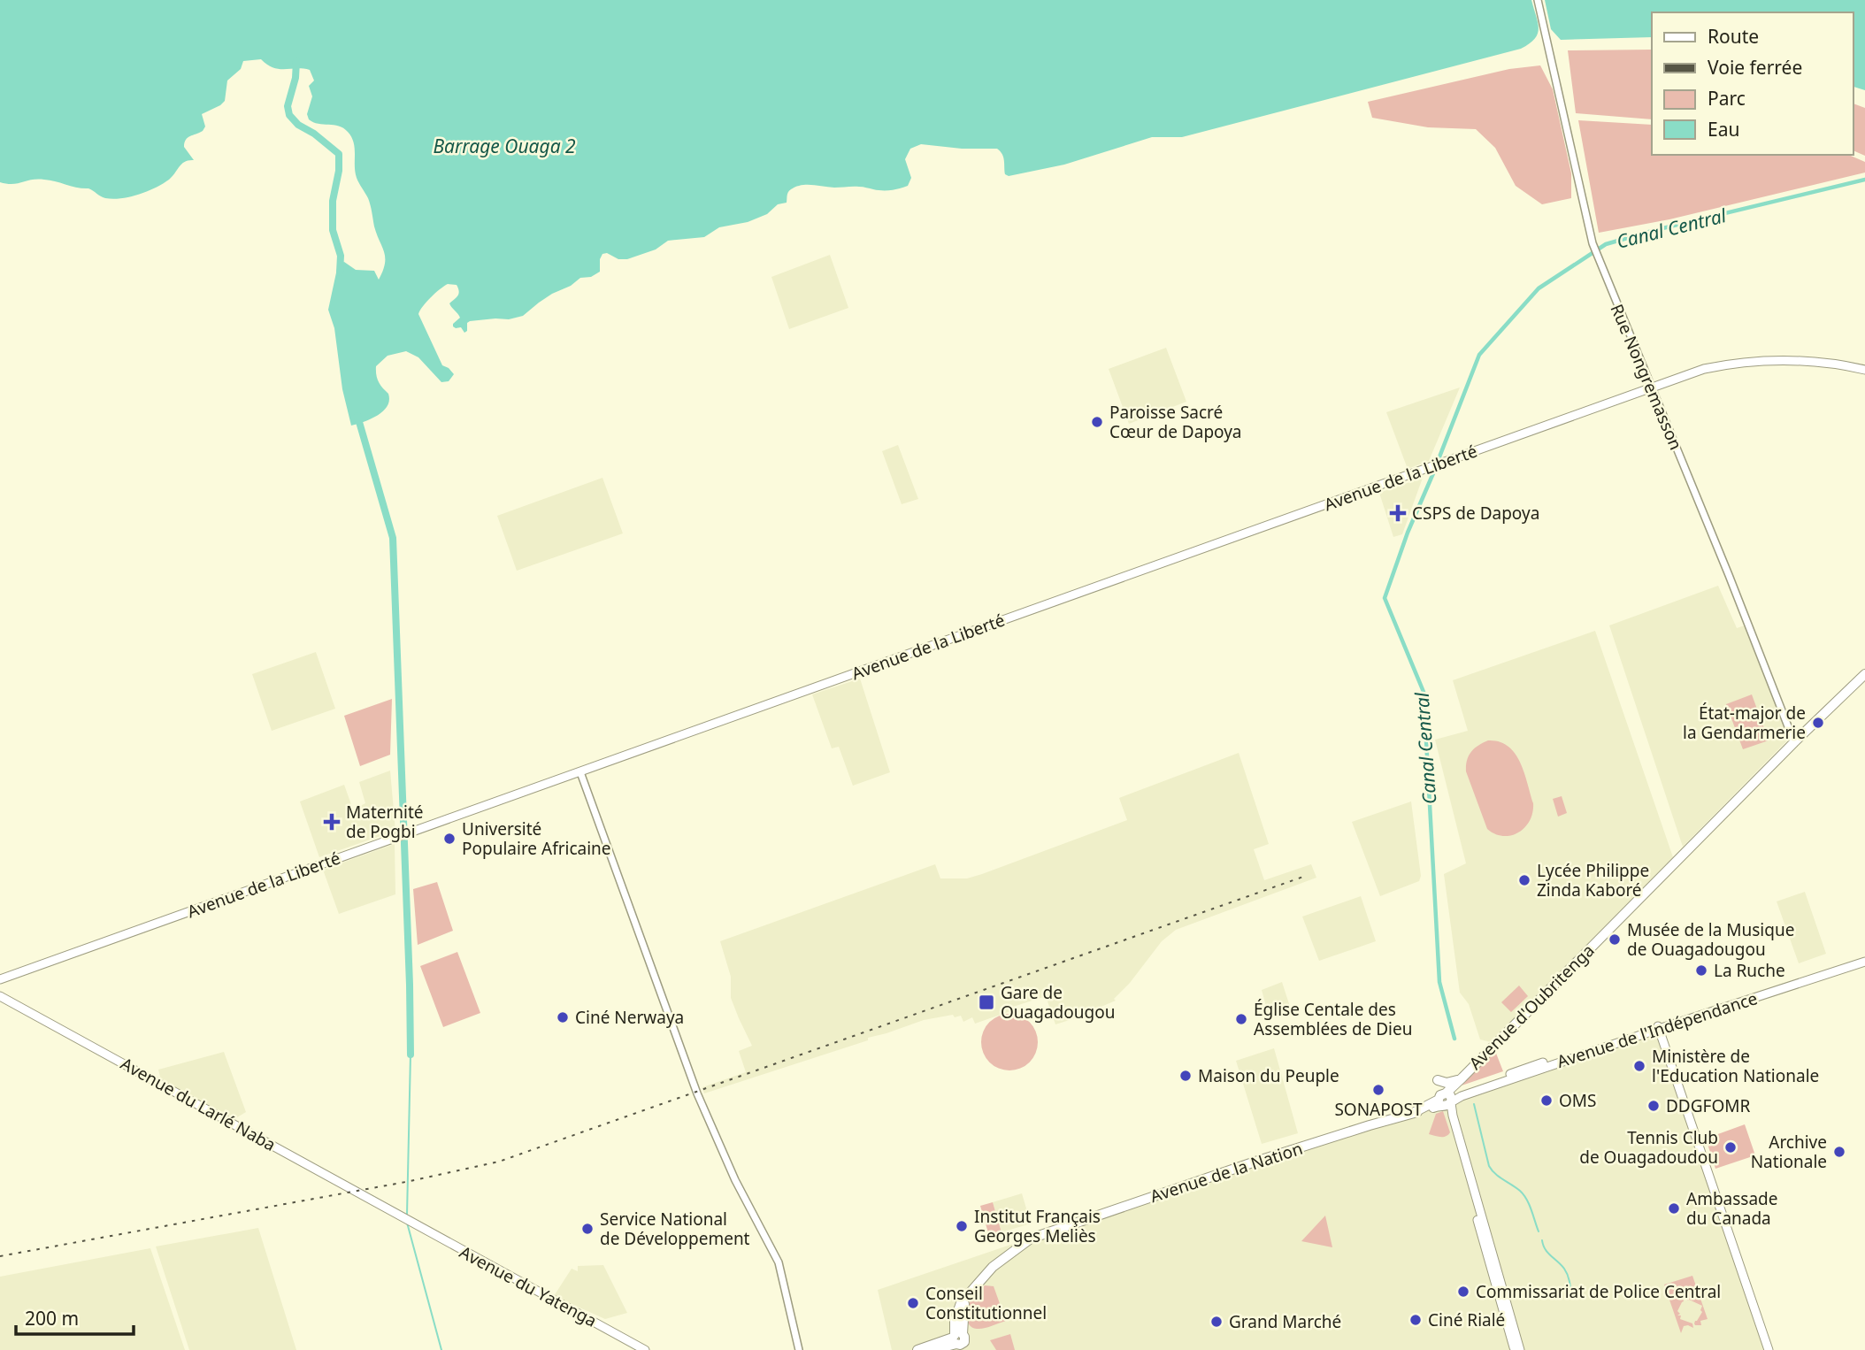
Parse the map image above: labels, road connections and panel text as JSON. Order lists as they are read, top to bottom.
{
  "streets": {
    "highway": ["Avenue d'Oubritenga", "Avenue de la Nation"],
    "main road": [
      "Avenue de la Liberté",
      "Avenue de l'Indépendance",
      "Avenue du Larlé Naba",
      "Avenue du Yatenga"
    ],
    "street": ["Rue Nongremasson"]
  },
  "crossings": [
    ["Rue Nongremasson", "Avenue de la Liberté"],
    ["Rue Nongremasson", "Avenue d'Oubritenga"],
    ["Avenue d'Oubritenga", "Avenue de l'Indépendance"],
    ["Avenue d'Oubritenga", "Avenue de la Nation"],
    ["Avenue de l'Indépendance", "Avenue de la Nation"],
    ["Avenue du Larlé Naba", "Avenue du Yatenga"]
  ],
  "water": ["Barrage Ouaga 2", "Canal Central"],
  "places": {
    "other": [
      "Paroisse Sacré Cœur de Dapoya",
      "État-major de la Gendarmerie",
      "Université Populaire Africaine",
      "Lycée Philippe Zinda Kaboré",
      "Musée de la Musique de Ouagadougou",
      "La Ruche",
      "Ciné Nerwaya",
      "Église Centale des Assemblées de Dieu",
      "Ministère de l'Education Nationale",
      "Maison du Peuple",
      "SONAPOST",
      "OMS",
      "DDGFOMR",
      "Tennis Club de Ouagadoudou",
      "Archive Nationale",
      "Ambassade du Canada",
      "Institut Français Georges Meliès",
      "Service National de Développement",
      "Commissariat de Police Central",
      "Conseil Constitutionnel",
      "Ciné Rialé",
      "Grand Marché"
    ],
    "health": ["CSPS de Dapoya", "Maternité de Pogbi"],
    "transit": ["Gare de Ouagadougou"]
  },
  "legend": [
    "Route",
    "Voie ferrée",
    "Parc",
    "Eau"
  ],
  "scale_bar": "200 m"
}
